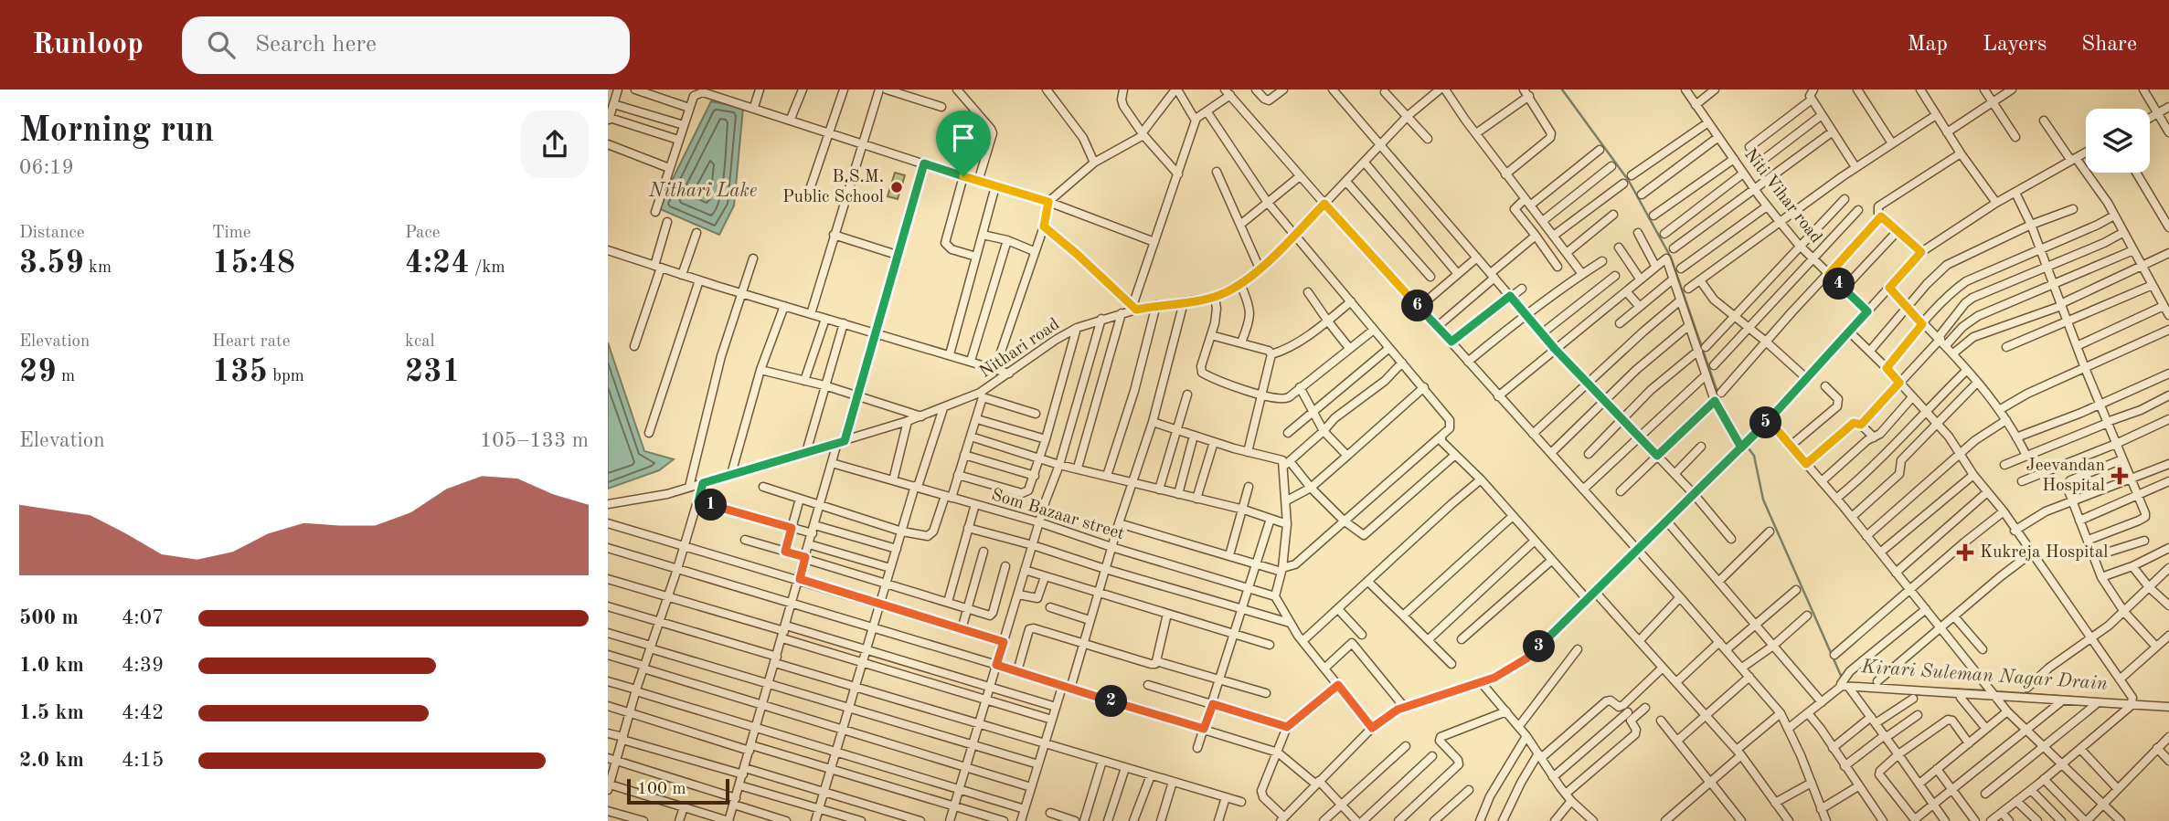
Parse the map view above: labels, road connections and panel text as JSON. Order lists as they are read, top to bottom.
{
  "streets": {
    "street": ["Niti Vihar road", "Nithari road", "Som Bazaar street"]
  },
  "water": ["Nithari Lake", "Kirari Suleman Nagar Drain"],
  "places": {
    "other": ["B.S.M. Public School"],
    "health": ["Jeevandan Hospital", "Kukreja Hospital"]
  },
  "scale_bar": "100 m",
  "page": {
    "header": "Runloop",
    "search": "Search here",
    "nav": ["Map", "Layers", "Share"],
    "heading": ["Morning run", "06:19"],
    "stats": [
      ["Distance", "3.59 km"],
      ["Time", "15:48"],
      ["Pace", "4:24 /km"],
      ["Elevation", "29 m"],
      ["Heart rate", "135 bpm"],
      ["kcal", "231"]
    ],
    "pins": [
      "4",
      "6",
      "5",
      "1",
      "3",
      "2"
    ],
    "chart": ["Elevation", "105–133 m"],
    "list": [
      {
        "name": "500 m",
        "note": "4:07"
      },
      {
        "name": "1.0 km",
        "note": "4:39"
      },
      {
        "name": "1.5 km",
        "note": "4:42"
      },
      {
        "name": "2.0 km",
        "note": "4:15"
      }
    ],
    "scale": "100 m"
  }
}
